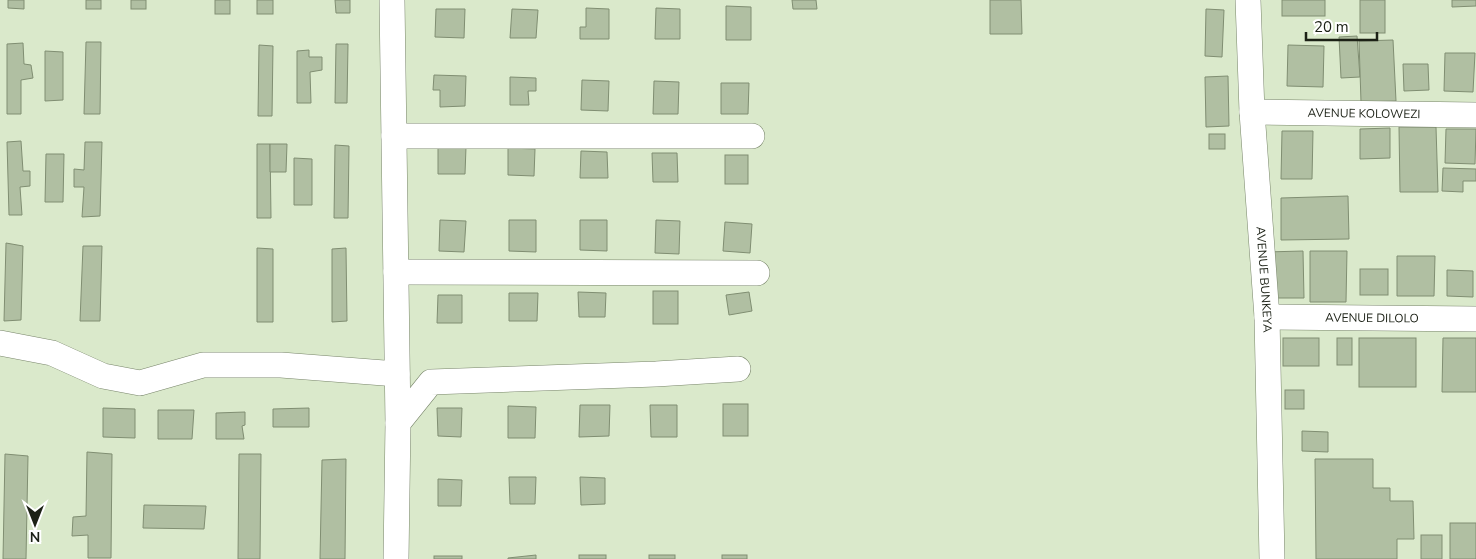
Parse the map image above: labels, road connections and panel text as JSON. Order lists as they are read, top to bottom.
{
  "streets": {
    "street": ["AVENUE KOLOWEZI", "AVENUE BUNKEYA", "AVENUE DILOLO"]
  },
  "crossings": [
    ["AVENUE KOLOWEZI", "AVENUE BUNKEYA"],
    ["AVENUE BUNKEYA", "AVENUE DILOLO"]
  ],
  "scale_bar": "20 m",
  "north": "bottom"
}
